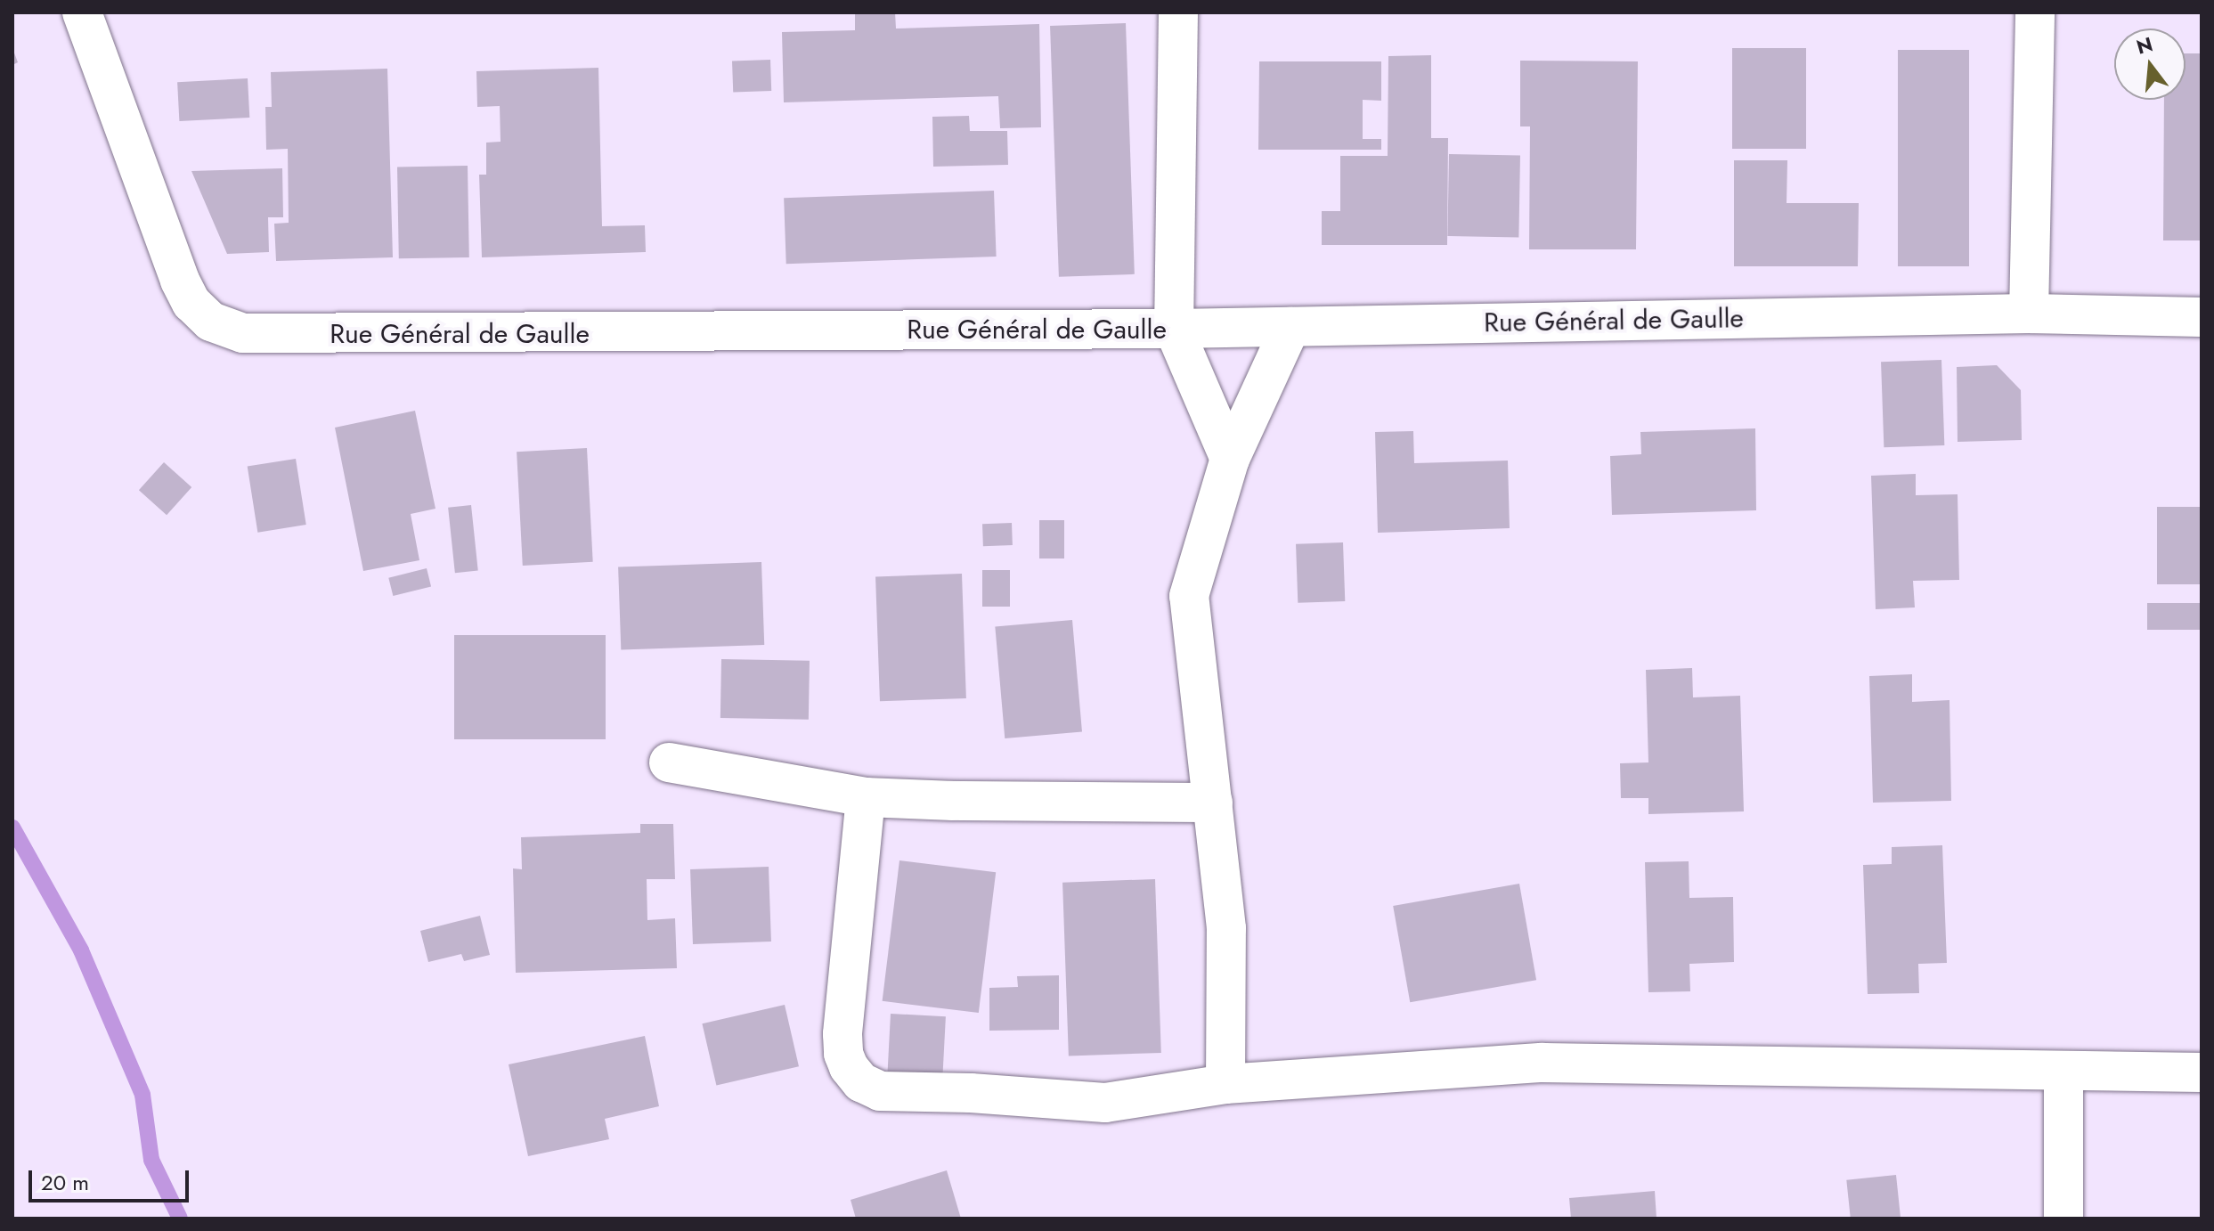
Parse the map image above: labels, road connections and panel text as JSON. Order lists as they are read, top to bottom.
{
  "streets": {
    "street": ["Rue Général de Gaulle"]
  },
  "scale_bar": "20 m",
  "north": "top"
}
